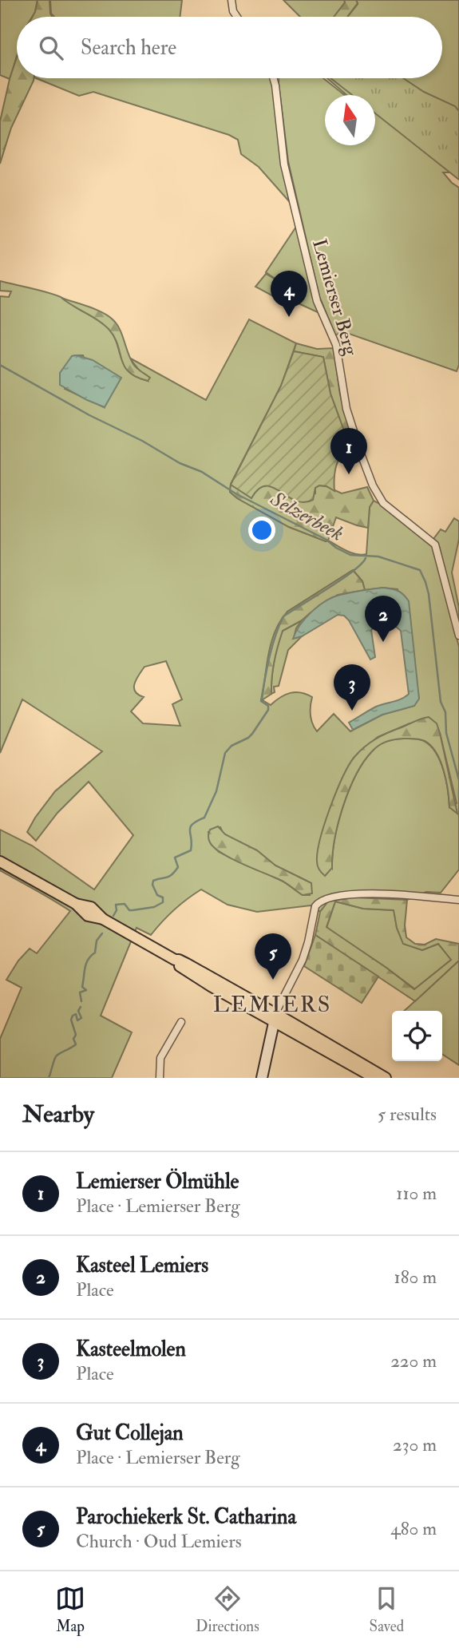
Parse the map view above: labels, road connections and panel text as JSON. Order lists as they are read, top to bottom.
{
  "streets": {
    "street": ["Lemierser Berg"]
  },
  "districts": ["LEMIERS"],
  "water": ["Selzerbeek"],
  "north": "top",
  "page": {
    "search": "Search here",
    "pins": [
      "4",
      "1",
      "2",
      "3",
      "5"
    ],
    "heading": ["Nearby", "5 results"],
    "list": [
      {
        "mark": "1",
        "name": "Lemierser Ölmühle",
        "note": "Place · Lemierser Berg",
        "value": "110 m"
      },
      {
        "mark": "2",
        "name": "Kasteel Lemiers",
        "note": "Place",
        "value": "180 m"
      },
      {
        "mark": "3",
        "name": "Kasteelmolen",
        "note": "Place",
        "value": "220 m"
      },
      {
        "mark": "4",
        "name": "Gut Collejan",
        "note": "Place · Lemierser Berg",
        "value": "230 m"
      },
      {
        "mark": "5",
        "name": "Parochiekerk St. Catharina",
        "note": "Church · Oud Lemiers",
        "value": "480 m"
      }
    ],
    "nav": ["Map", "Directions", "Saved"]
  }
}
